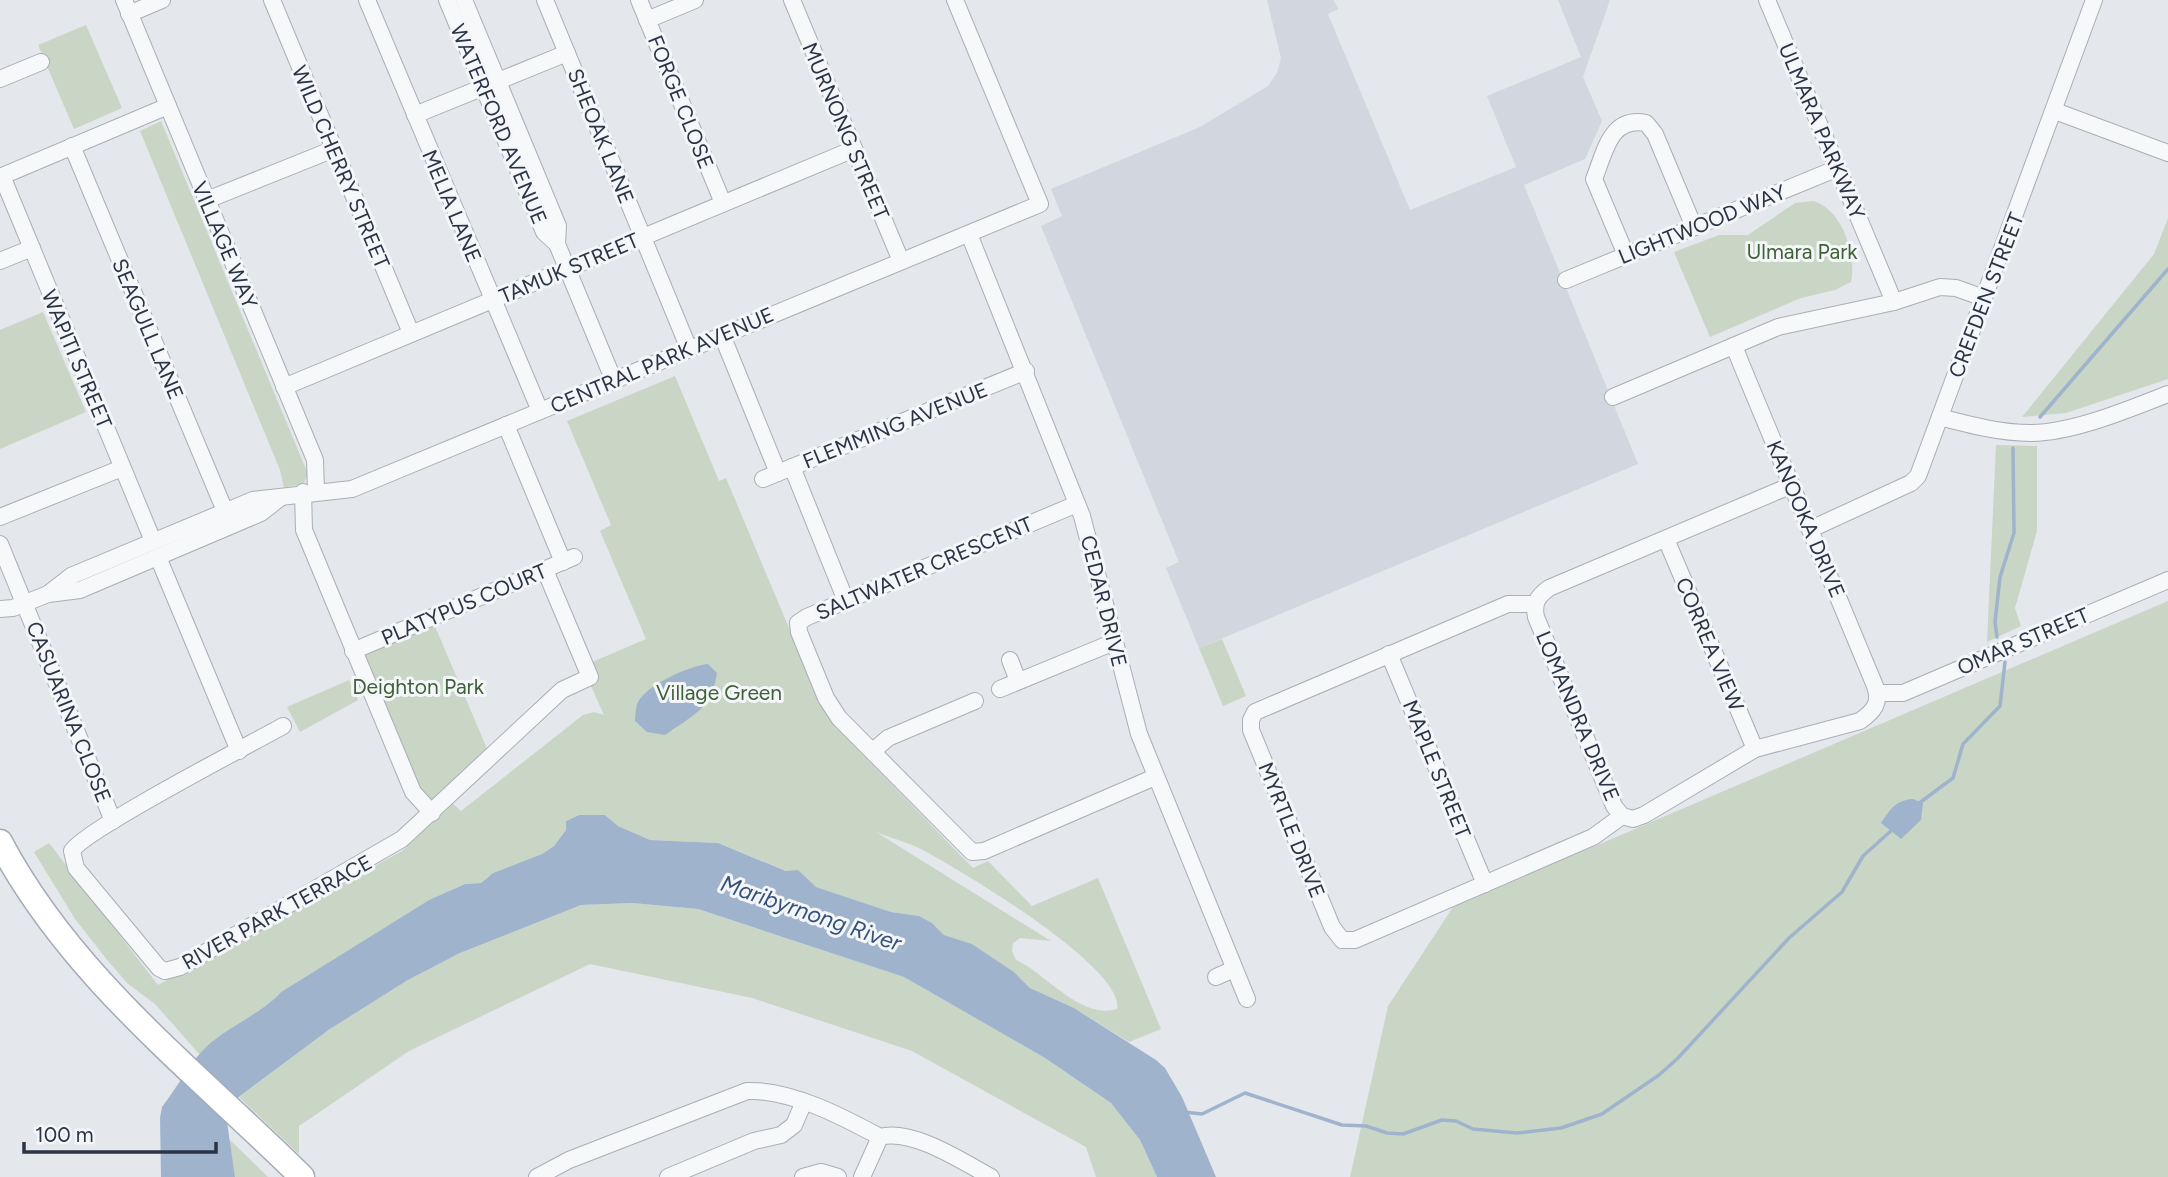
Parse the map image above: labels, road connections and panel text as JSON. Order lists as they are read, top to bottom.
{
  "streets": {
    "street": [
      "FORGE CLOSE",
      "WATERFORD AVENUE",
      "MURNONG STREET",
      "ULMARA PARKWAY",
      "SHEOAK LANE",
      "WILD CHERRY STREET",
      "MELIA LANE",
      "LIGHTWOOD WAY",
      "VILLAGE WAY",
      "TAMUK STREET",
      "CREFDEN STREET",
      "SEAGULL LANE",
      "WAPITI STREET",
      "CENTRAL PARK AVENUE",
      "FLEMMING AVENUE",
      "KANOOKA DRIVE",
      "SALTWATER CRESCENT",
      "CEDAR DRIVE",
      "PLATYPUS COURT",
      "OMAR STREET",
      "CORREA VIEW",
      "CASUARINA CLOSE",
      "LOMANDRA DRIVE",
      "MAPLE STREET",
      "MYRTLE DRIVE",
      "RIVER PARK TERRACE"
    ]
  },
  "crossings": [
    ["FORGE CLOSE", "TAMUK STREET"],
    ["WATERFORD AVENUE", "TAMUK STREET"],
    ["WATERFORD AVENUE", "CENTRAL PARK AVENUE"],
    ["MURNONG STREET", "TAMUK STREET"],
    ["MURNONG STREET", "CENTRAL PARK AVENUE"],
    ["ULMARA PARKWAY", "LIGHTWOOD WAY"],
    ["SHEOAK LANE", "TAMUK STREET"],
    ["SHEOAK LANE", "CENTRAL PARK AVENUE"],
    ["WILD CHERRY STREET", "TAMUK STREET"],
    ["MELIA LANE", "TAMUK STREET"],
    ["MELIA LANE", "CENTRAL PARK AVENUE"],
    ["VILLAGE WAY", "TAMUK STREET"],
    ["VILLAGE WAY", "CENTRAL PARK AVENUE"],
    ["VILLAGE WAY", "PLATYPUS COURT"],
    ["VILLAGE WAY", "RIVER PARK TERRACE"],
    ["CREFDEN STREET", "KANOOKA DRIVE"],
    ["SEAGULL LANE", "CENTRAL PARK AVENUE"],
    ["WAPITI STREET", "CENTRAL PARK AVENUE"],
    ["CENTRAL PARK AVENUE", "CEDAR DRIVE"],
    ["CENTRAL PARK AVENUE", "PLATYPUS COURT"],
    ["CENTRAL PARK AVENUE", "CASUARINA CLOSE"],
    ["FLEMMING AVENUE", "CEDAR DRIVE"],
    ["KANOOKA DRIVE", "OMAR STREET"],
    ["KANOOKA DRIVE", "LOMANDRA DRIVE"],
    ["SALTWATER CRESCENT", "CEDAR DRIVE"],
    ["PLATYPUS COURT", "RIVER PARK TERRACE"],
    ["OMAR STREET", "LOMANDRA DRIVE"],
    ["CORREA VIEW", "LOMANDRA DRIVE"],
    ["CASUARINA CLOSE", "RIVER PARK TERRACE"],
    ["LOMANDRA DRIVE", "MYRTLE DRIVE"],
    ["MAPLE STREET", "MYRTLE DRIVE"]
  ],
  "water": ["Maribyrnong River"],
  "parks": ["Ulmara Park", "Deighton Park", "Village Green"],
  "scale_bar": "100 m"
}
